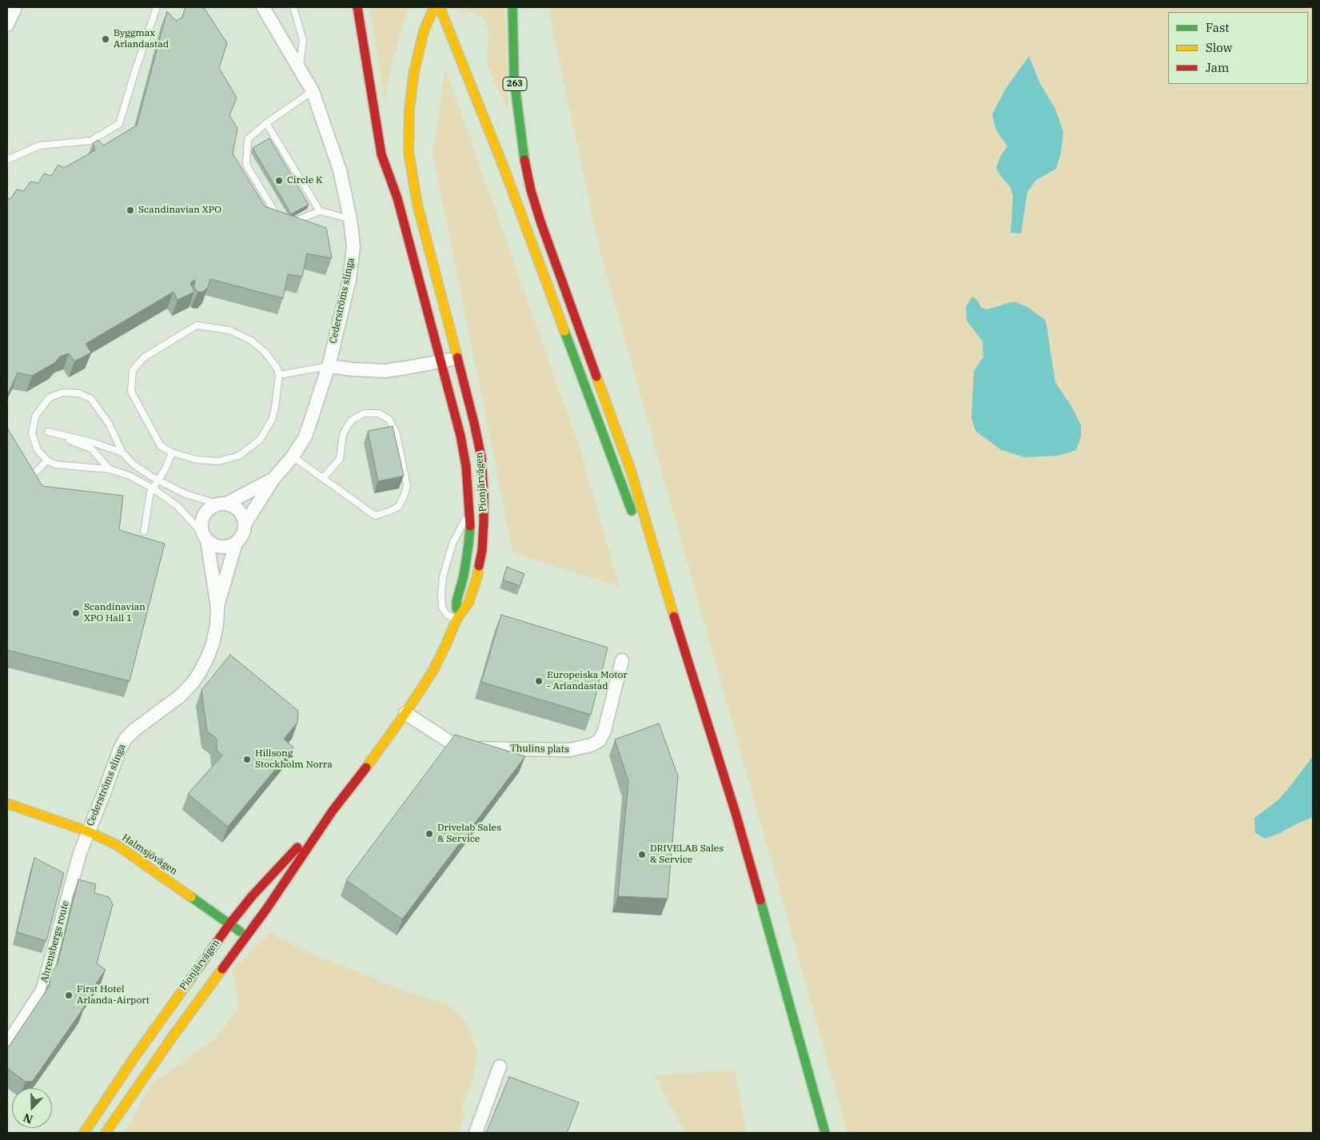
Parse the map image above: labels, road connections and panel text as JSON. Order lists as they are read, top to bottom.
{
  "streets": {
    "main road": ["263", "Pionjärvägen", "Halmsjövägen"],
    "street": ["Cederströms slinga", "Thulins plats", "Ahrensbergs route"]
  },
  "crossings": [
    ["Cederströms slinga", "Halmsjövägen"],
    ["Cederströms slinga", "Ahrensbergs route"],
    ["Pionjärvägen", "Thulins plats"],
    ["Pionjärvägen", "Halmsjövägen"],
    ["Halmsjövägen", "Ahrensbergs route"]
  ],
  "places": [
    "Byggmax Arlandastad",
    "Circle K",
    "Scandinavian XPO",
    "Scandinavian XPO Hall 1",
    "Europeiska Motor - Arlandastad",
    "Hillsong Stockholm Norra",
    "Drivelab Sales & Service",
    "DRIVELAB Sales & Service",
    "First Hotel Arlanda-Airport"
  ],
  "legend": ["Fast", "Slow", "Jam"],
  "north": "bottom"
}
